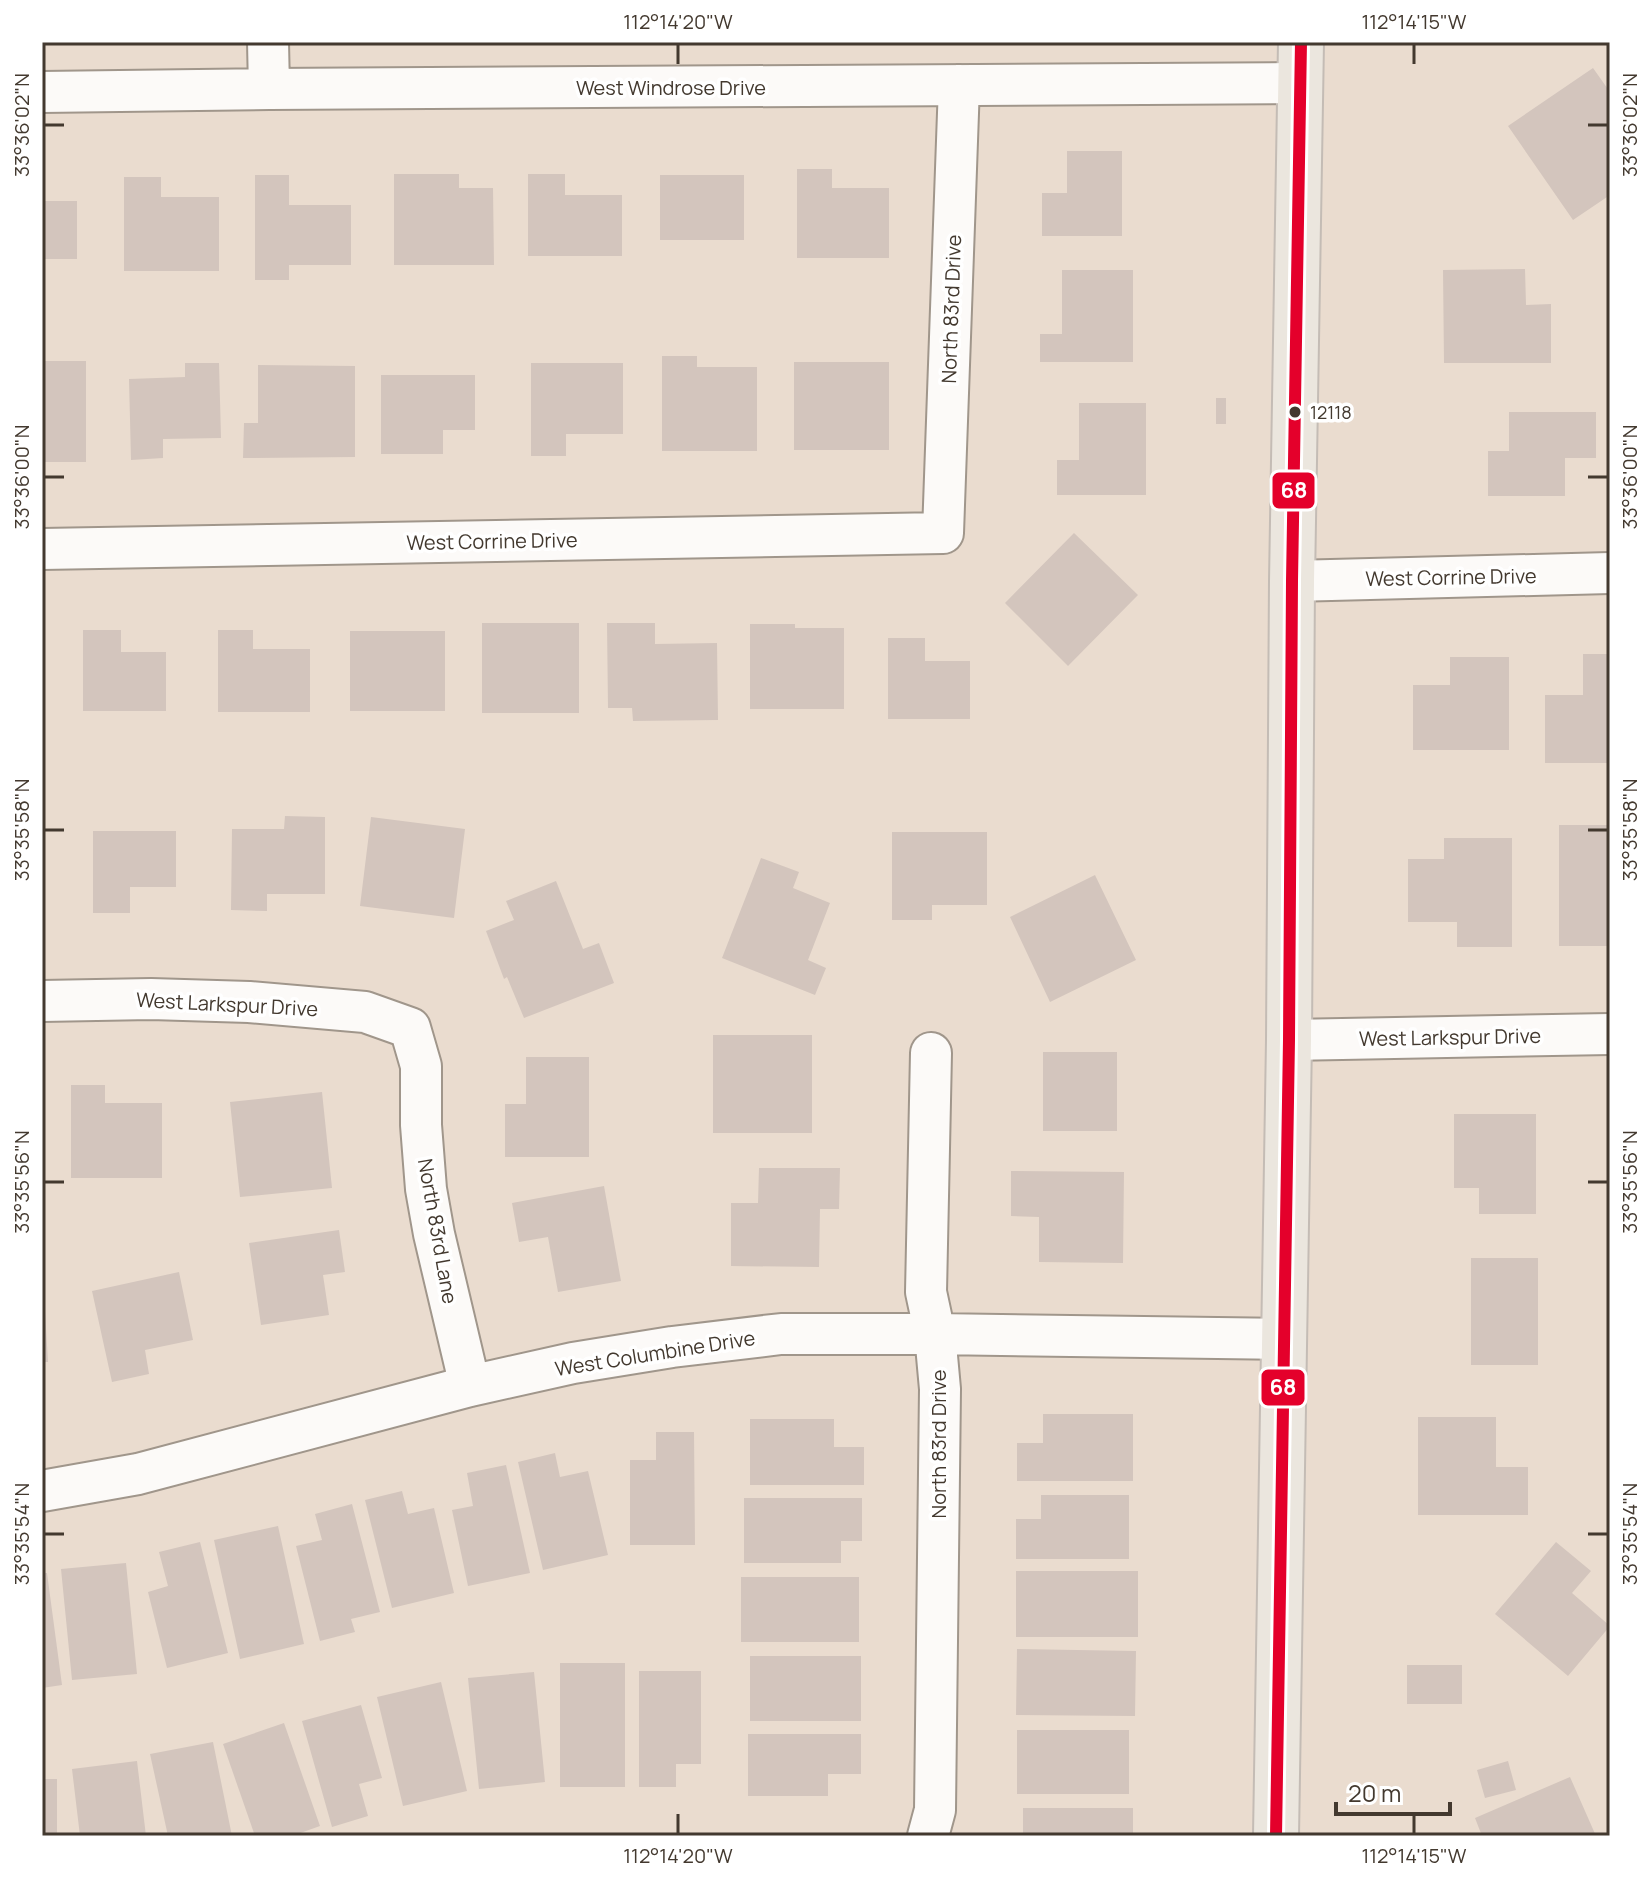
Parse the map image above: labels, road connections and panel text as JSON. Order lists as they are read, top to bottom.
{
  "streets": {
    "street": [
      "West Windrose Drive",
      "North 83rd Drive",
      "West Corrine Drive",
      "West Larkspur Drive",
      "North 83rd Lane",
      "West Columbine Drive"
    ]
  },
  "crossings": [
    ["West Windrose Drive", "North 83rd Drive"],
    ["North 83rd Drive", "West Corrine Drive"],
    ["North 83rd Drive", "West Columbine Drive"],
    ["West Larkspur Drive", "North 83rd Lane"],
    ["North 83rd Lane", "West Columbine Drive"]
  ],
  "places": ["12118"],
  "lines": ["transit line 68"],
  "scale_bar": "20 m",
  "coordinates": [
    "112°14'20\"W",
    "112°14'15\"W",
    "33°36'02\"N",
    "33°36'00\"N",
    "33°35'58\"N",
    "33°35'56\"N",
    "33°35'54\"N"
  ]
}
